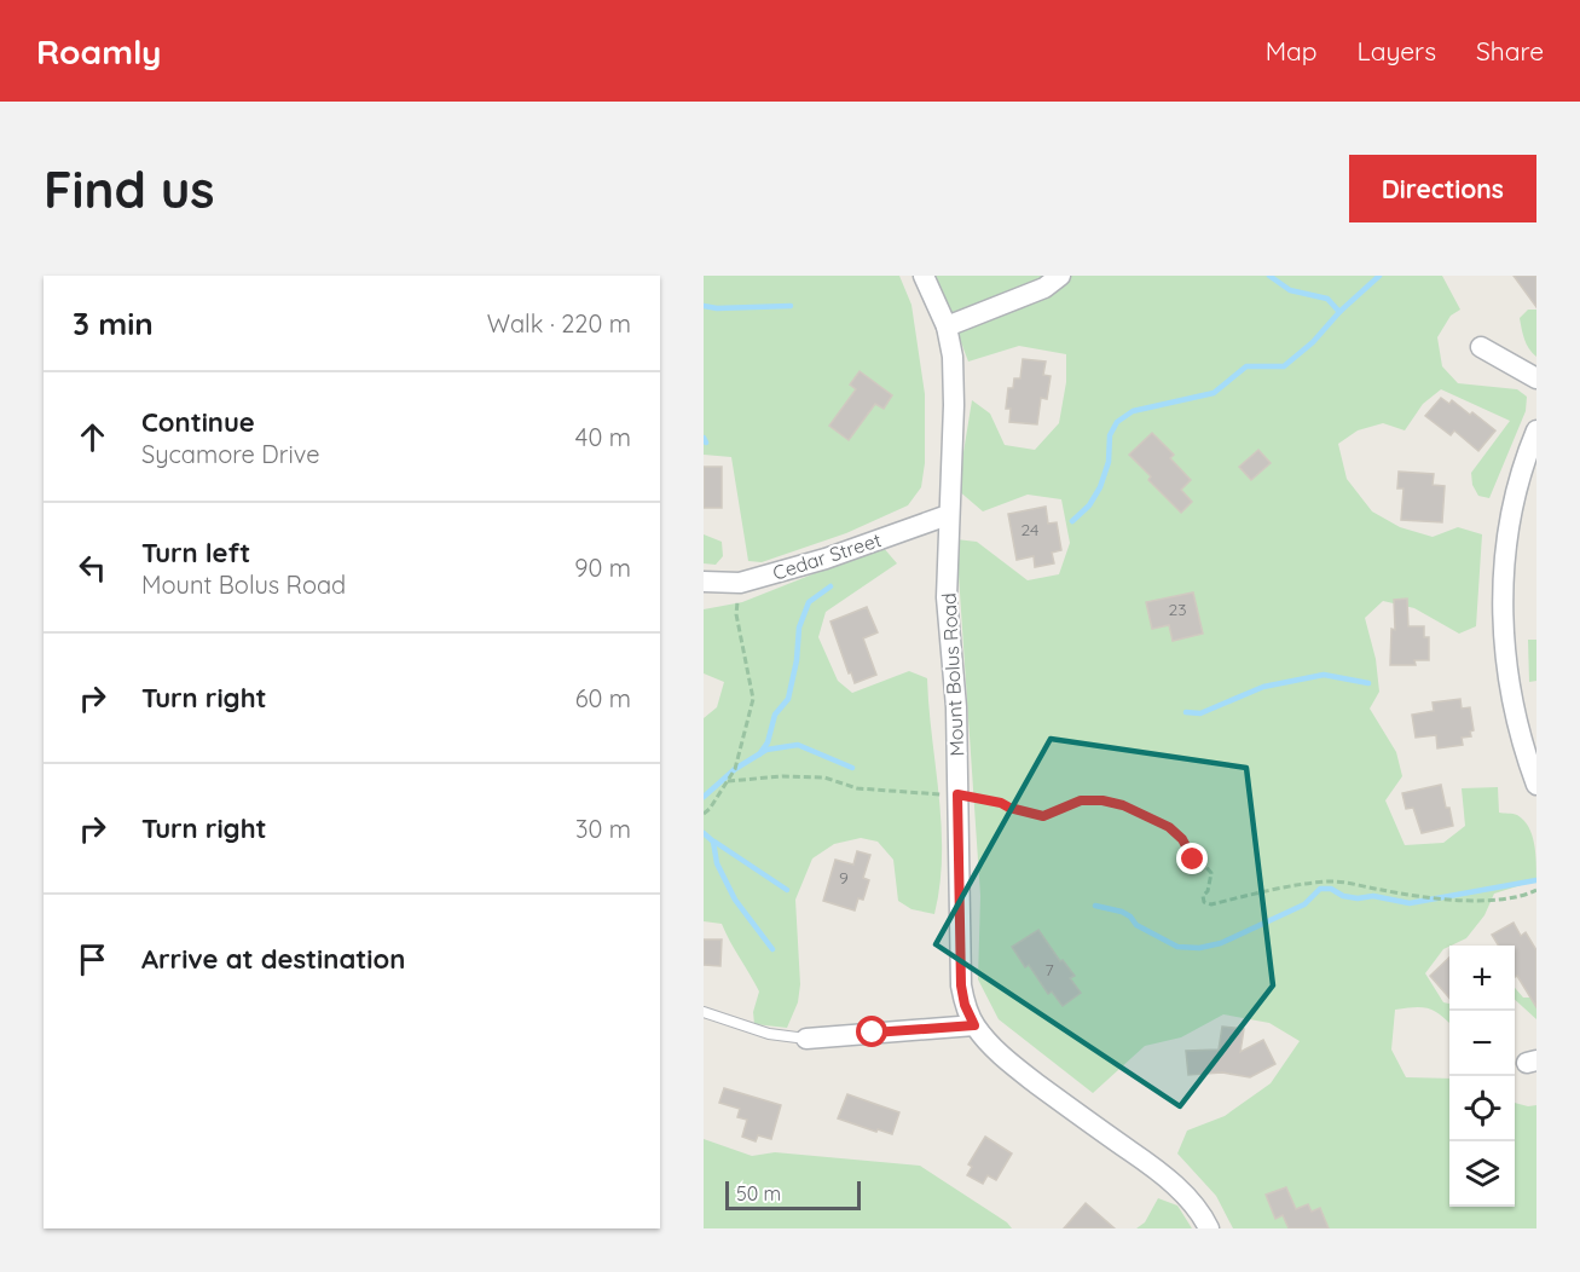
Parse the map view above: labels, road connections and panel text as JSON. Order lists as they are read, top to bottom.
{
  "streets": {
    "street": ["Cedar Street", "Mount Bolus Road"]
  },
  "crossings": [
    ["Cedar Street", "Mount Bolus Road"]
  ],
  "house_numbers": [
    "24",
    "23",
    "9",
    "7"
  ],
  "scale_bar": "50 m",
  "page": {
    "header": "Roamly",
    "nav": ["Map", "Layers", "Share"],
    "buttons": "Directions",
    "title": "Find us",
    "heading": ["3 min", "Walk · 220 m"],
    "list": [
      ["Continue", "Sycamore Drive", "40 m"],
      ["Turn left", "Mount Bolus Road", "90 m"],
      ["Turn right", "60 m"],
      ["Turn right", "30 m"],
      "Arrive at destination"
    ],
    "map_buttons": ["+", "−"],
    "scale": "50 m"
  }
}
